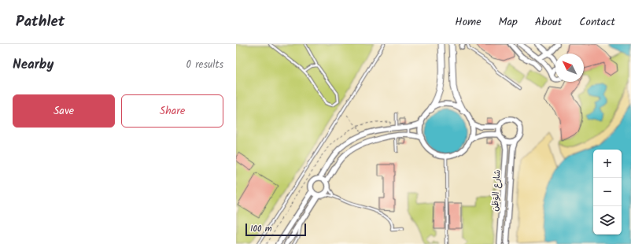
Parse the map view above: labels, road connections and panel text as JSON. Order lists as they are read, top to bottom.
{
  "streets": {
    "street": ["شارع الوَطَن"]
  },
  "scale_bar": "100 m",
  "north": "top left",
  "page": {
    "header": "Pathlet",
    "nav": [
      "Home",
      "Map",
      "About",
      "Contact"
    ],
    "heading": ["Nearby", "0 results"],
    "buttons": ["Save", "Share"],
    "map_buttons": ["+", "−"],
    "scale": "100 m"
  }
}
